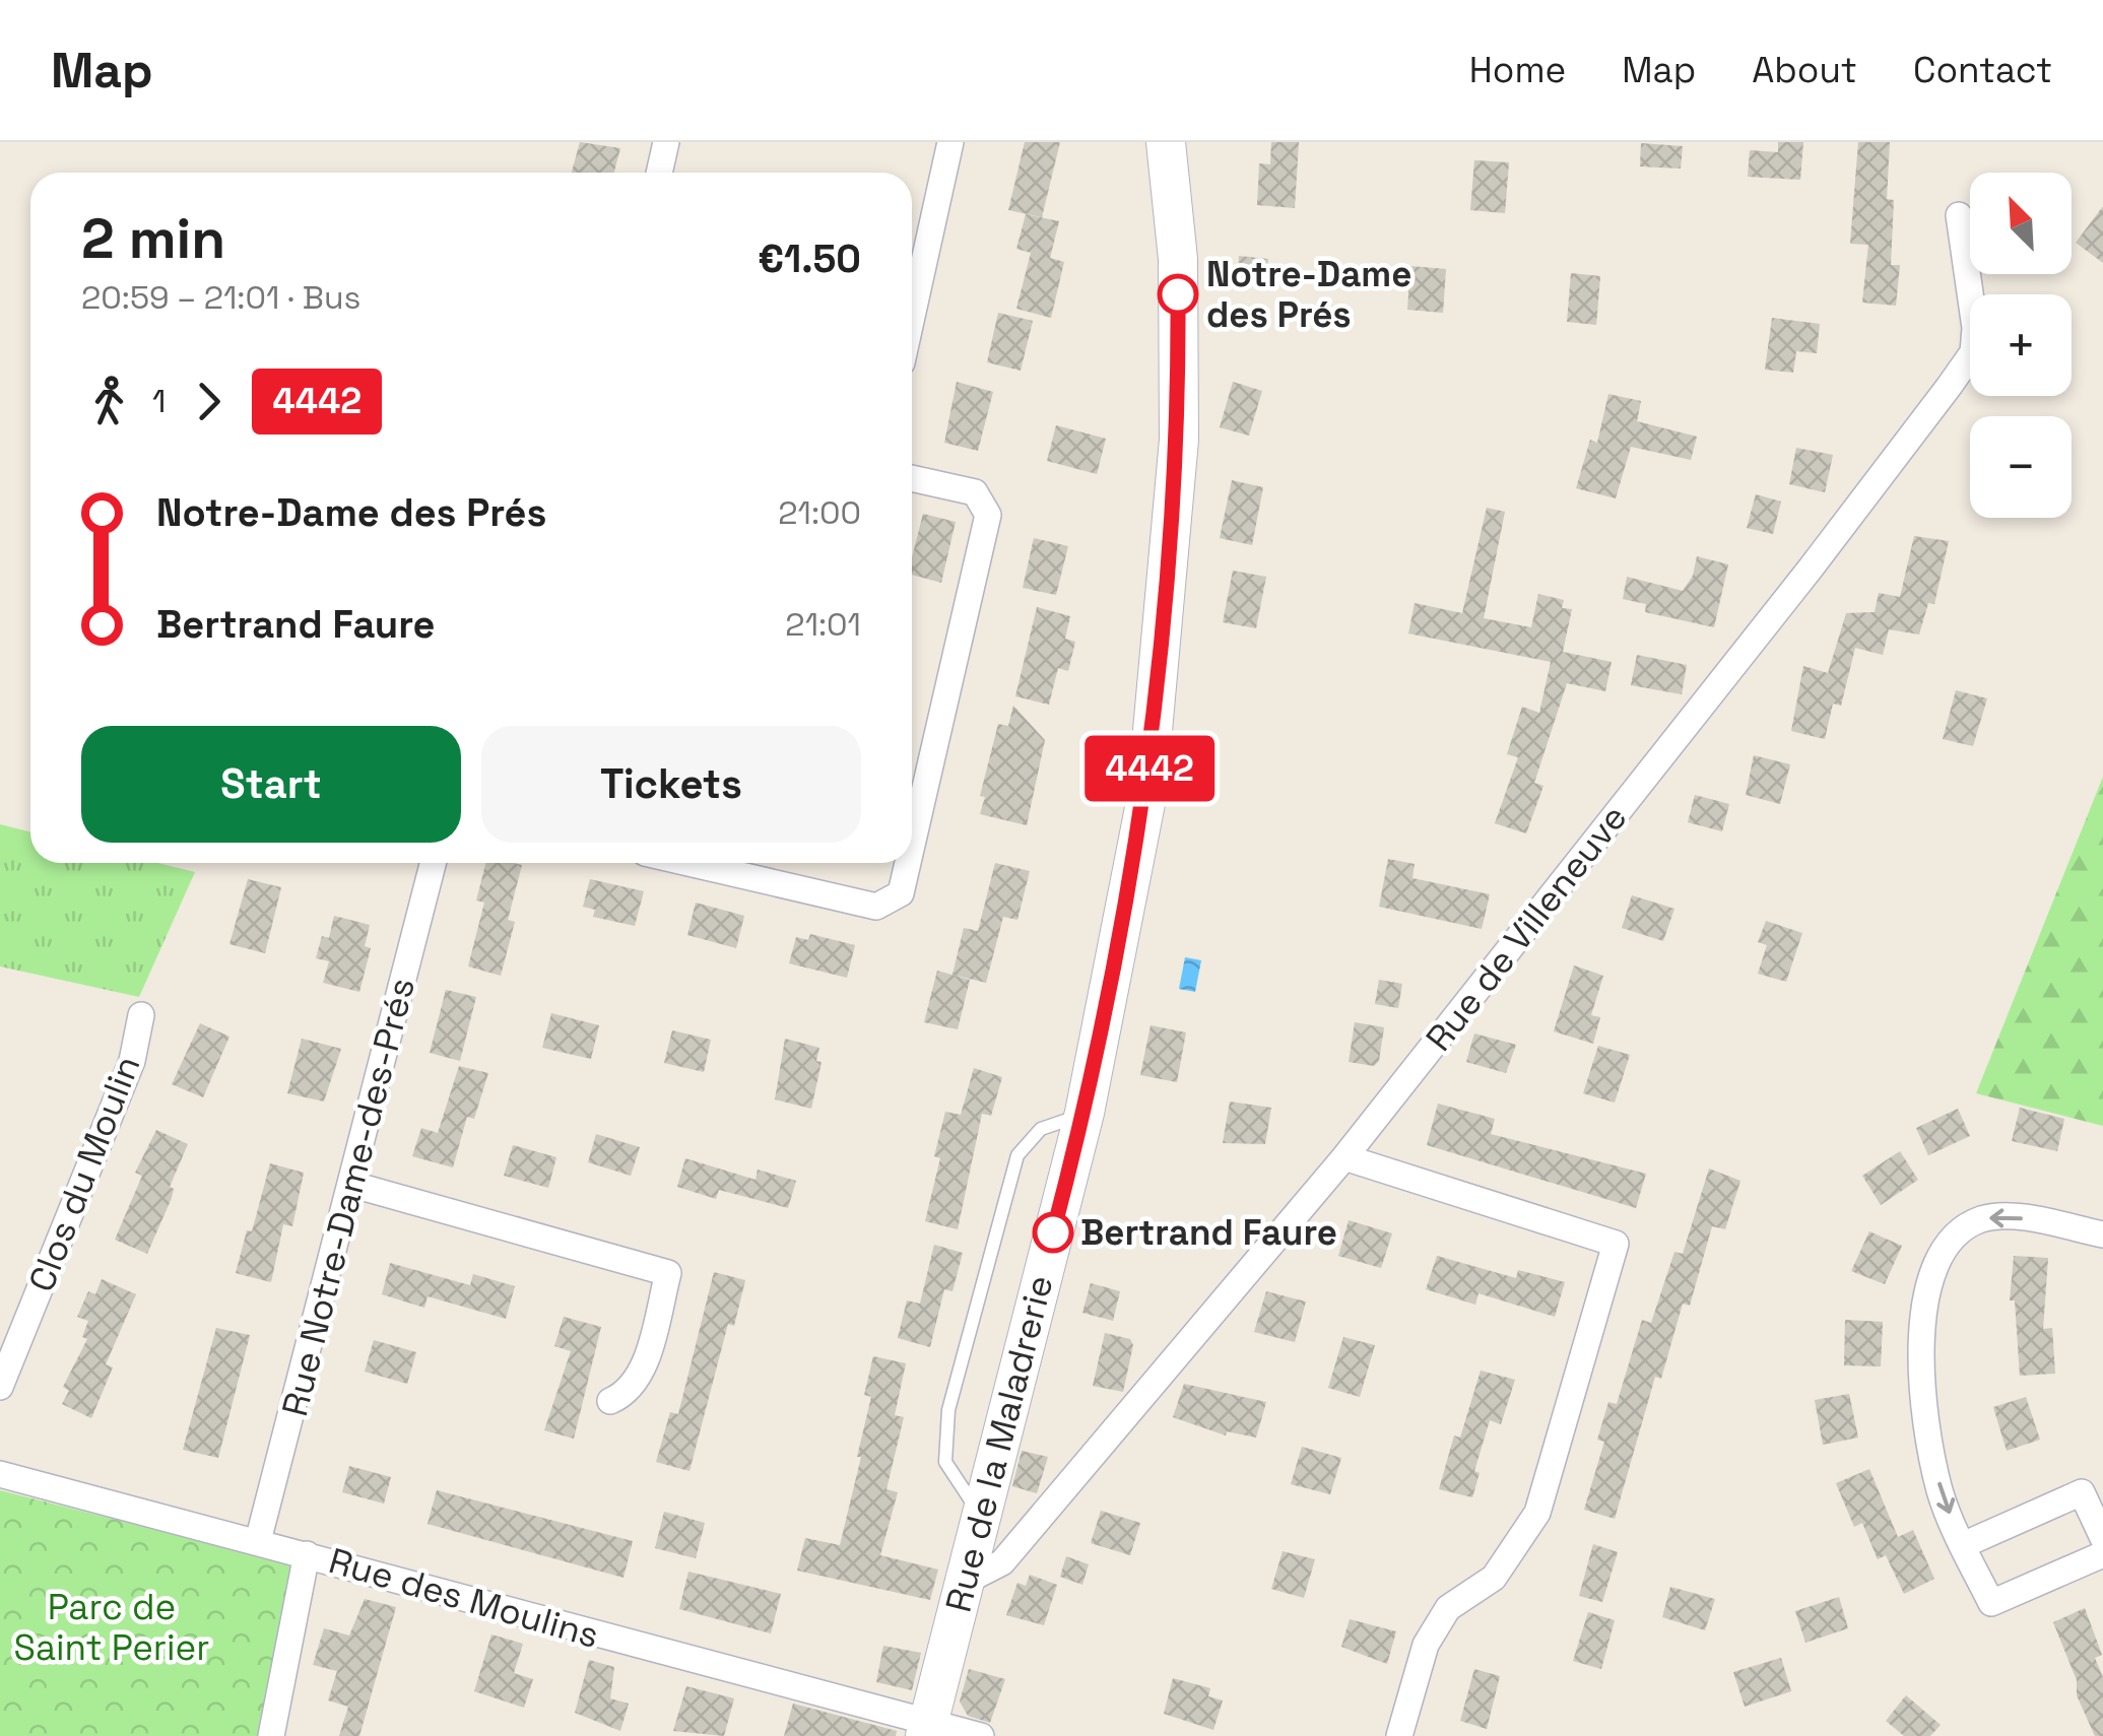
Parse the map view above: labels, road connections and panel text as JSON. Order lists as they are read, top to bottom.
{
  "streets": {
    "main road": ["Rue de la Maladrerie"],
    "street": [
      "Rue de Villeneuve",
      "Clos du Moulin",
      "Rue Notre-Dame-des-Prés",
      "Rue des Moulins"
    ]
  },
  "crossings": [
    ["Rue de Villeneuve", "Rue de la Maladrerie"],
    ["Rue Notre-Dame-des-Prés", "Rue des Moulins"],
    ["Rue de la Maladrerie", "Rue des Moulins"]
  ],
  "parks": ["Parc de Saint Perier"],
  "places": ["Notre-Dame des Prés", "Bertrand Faure"],
  "lines": ["bus line 4442"],
  "north": "top left",
  "page": {
    "header": "Map",
    "nav": [
      "Home",
      "Map",
      "About",
      "Contact"
    ],
    "on_map": "4442",
    "map_buttons": ["+", "−"],
    "heading": ["2 min", "20:59 – 21:01 · Bus", "€1.50"],
    "legs": ["1", "4442"],
    "list": [
      {
        "name": "Notre-Dame des Prés",
        "value": "21:00"
      },
      {
        "name": "Bertrand Faure",
        "value": "21:01"
      }
    ],
    "buttons": ["Start", "Tickets"]
  }
}
